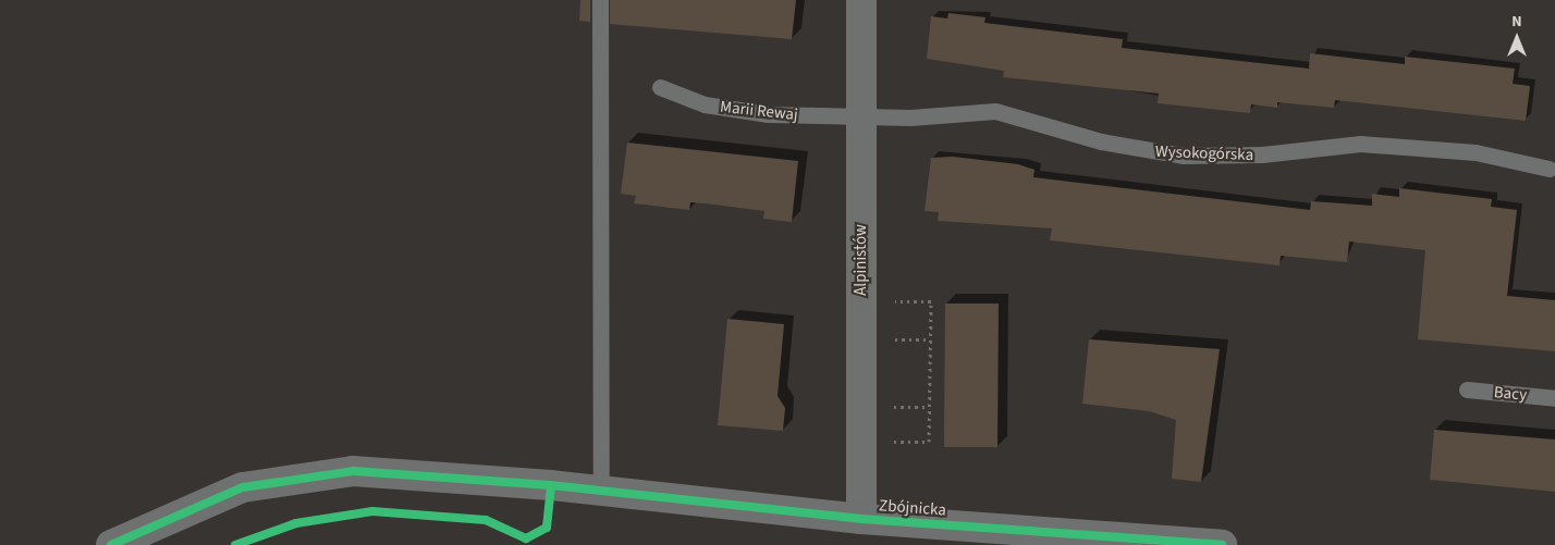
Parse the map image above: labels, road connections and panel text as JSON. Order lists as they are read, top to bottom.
{
  "streets": {
    "street": ["Alpinistów", "Zbójnicka"],
    "lane": ["Marii Rewaj", "Wysokogórska", "Bacy"]
  },
  "crossings": [
    ["Marii Rewaj", "Wysokogórska"],
    ["Marii Rewaj", "Alpinistów"],
    ["Wysokogórska", "Alpinistów"],
    ["Alpinistów", "Zbójnicka"]
  ],
  "north": "top"
}
